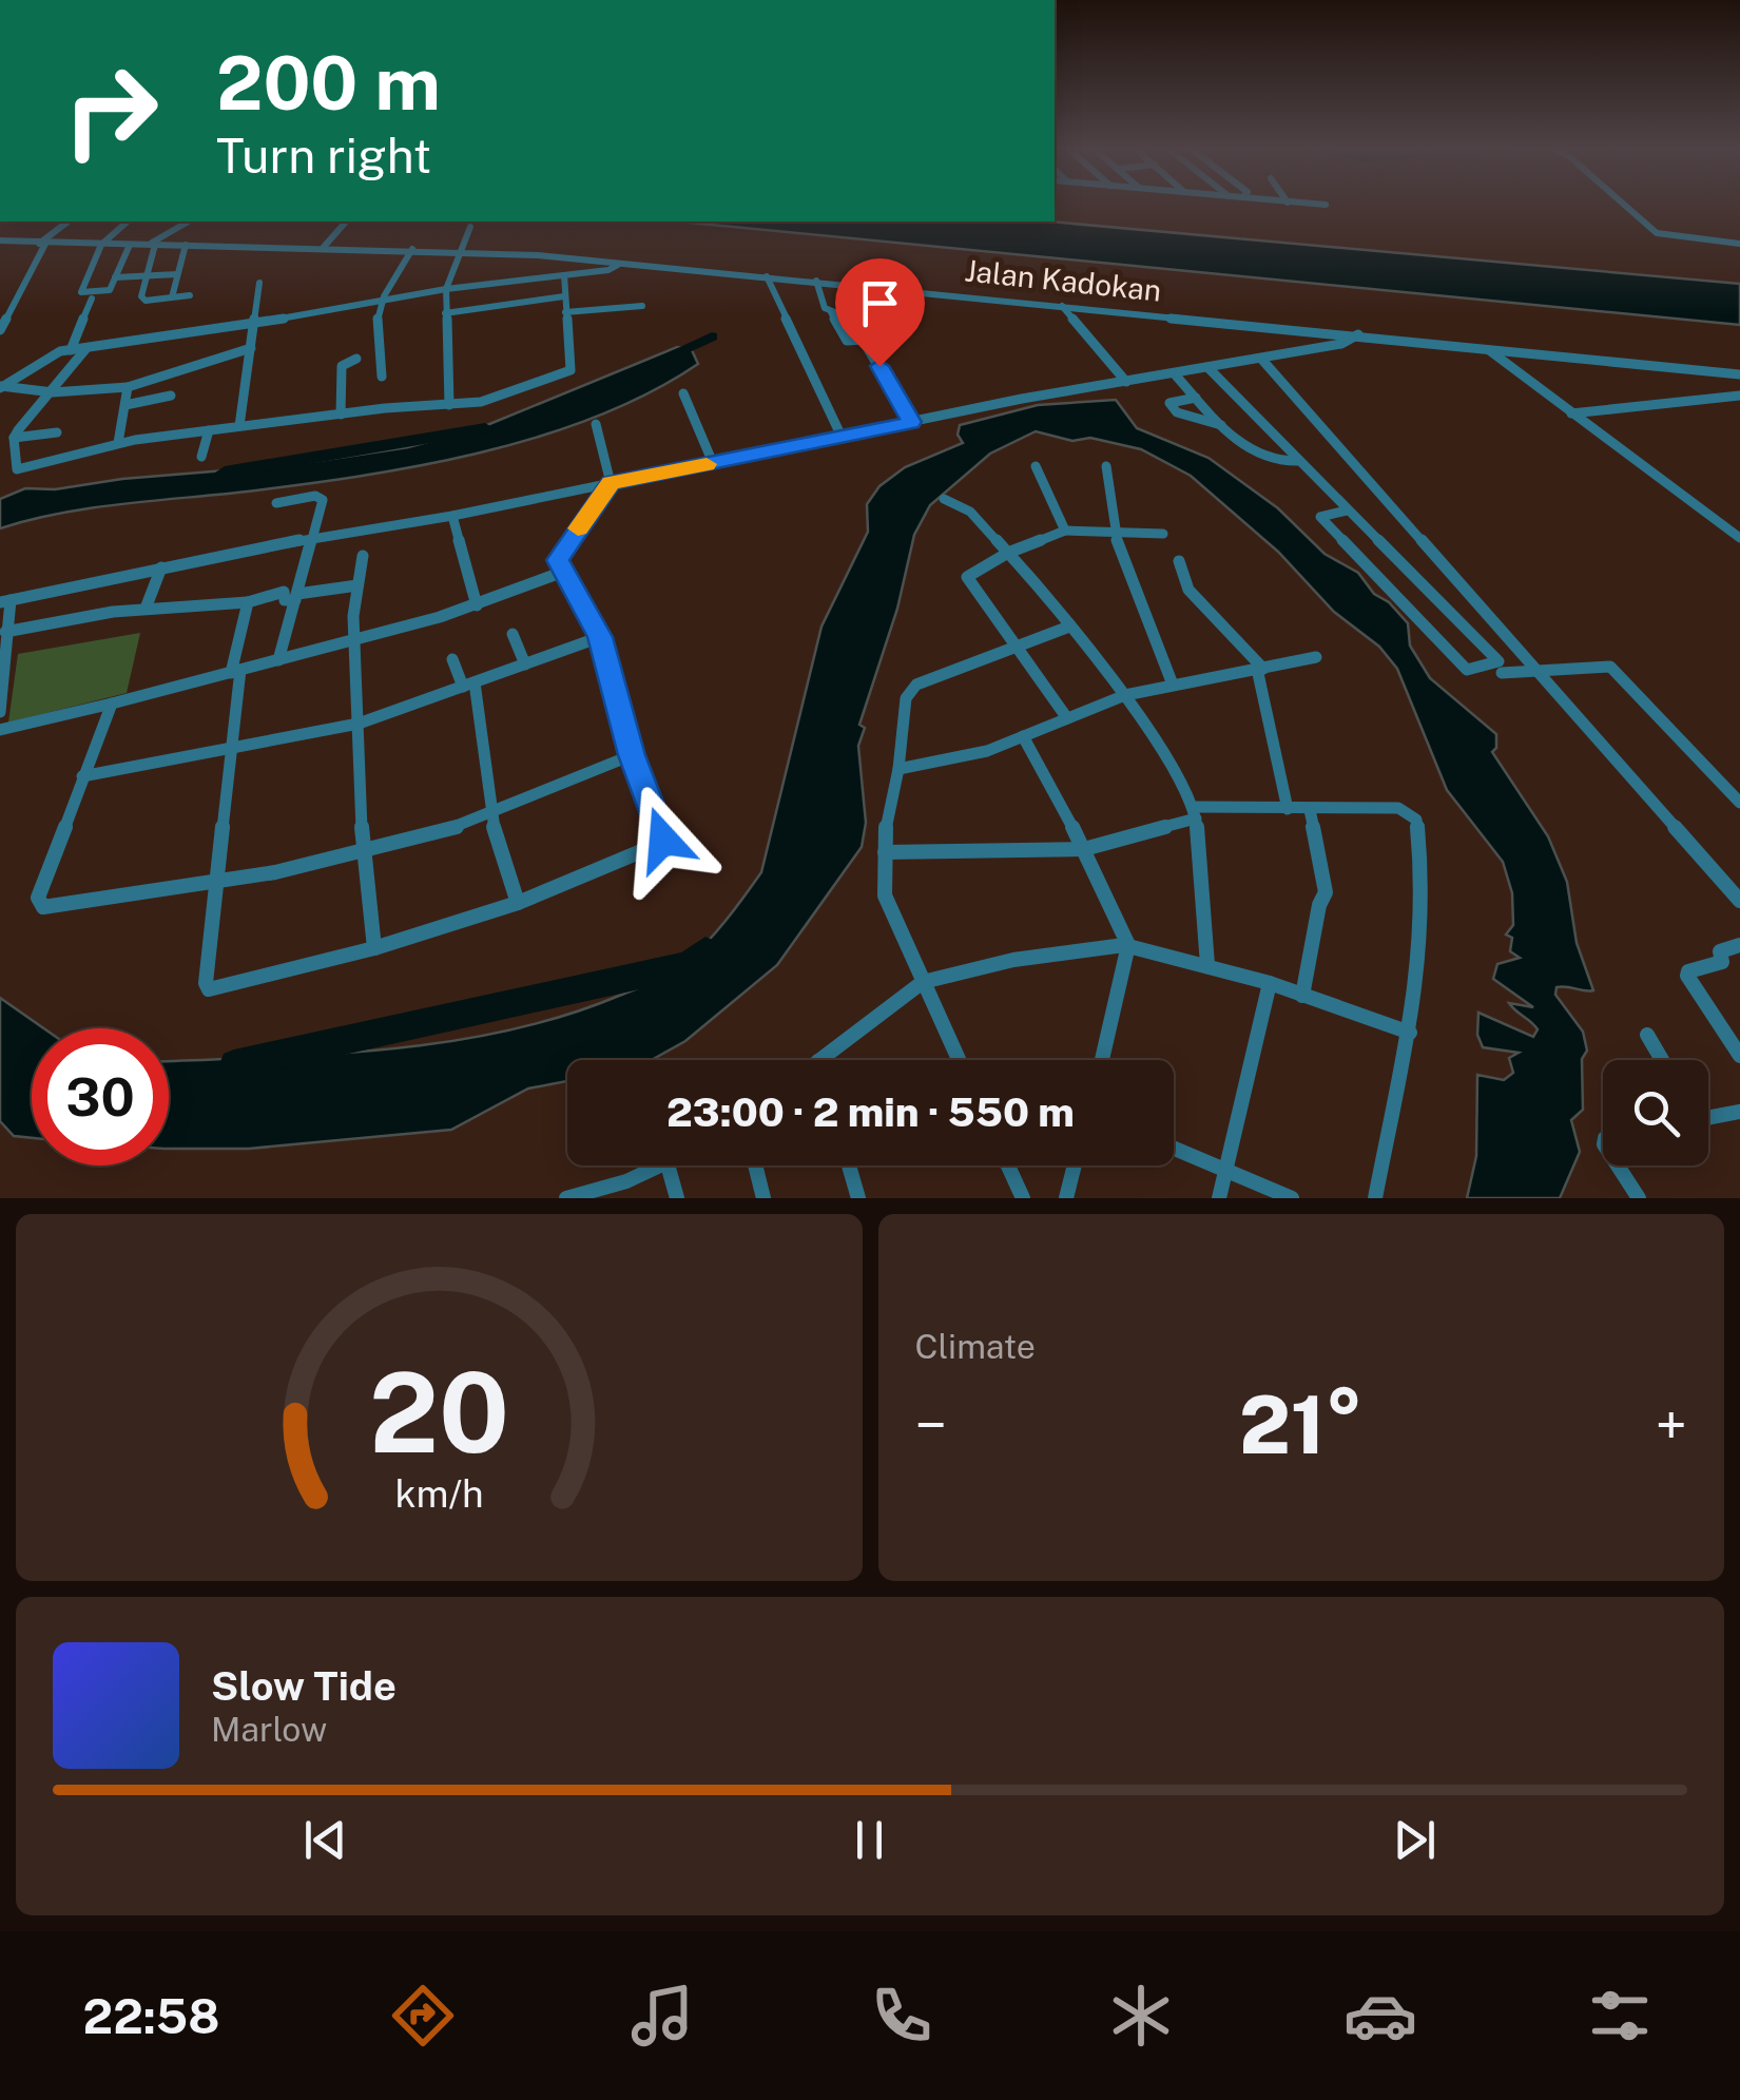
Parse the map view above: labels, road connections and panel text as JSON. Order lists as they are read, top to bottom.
{
  "streets": {
    "street": ["Jalan Kadokan"]
  },
  "page": {
    "turn": ["200 m", "Turn right"],
    "limit": "30",
    "trip": "23:00 · 2 min · 550 m",
    "tile": "Climate",
    "heat": ["−", "21°", "+"],
    "song": ["Slow Tide", "Marlow"],
    "tabs": "22:58",
    "gauge": ["20", "km/h"]
  }
}
